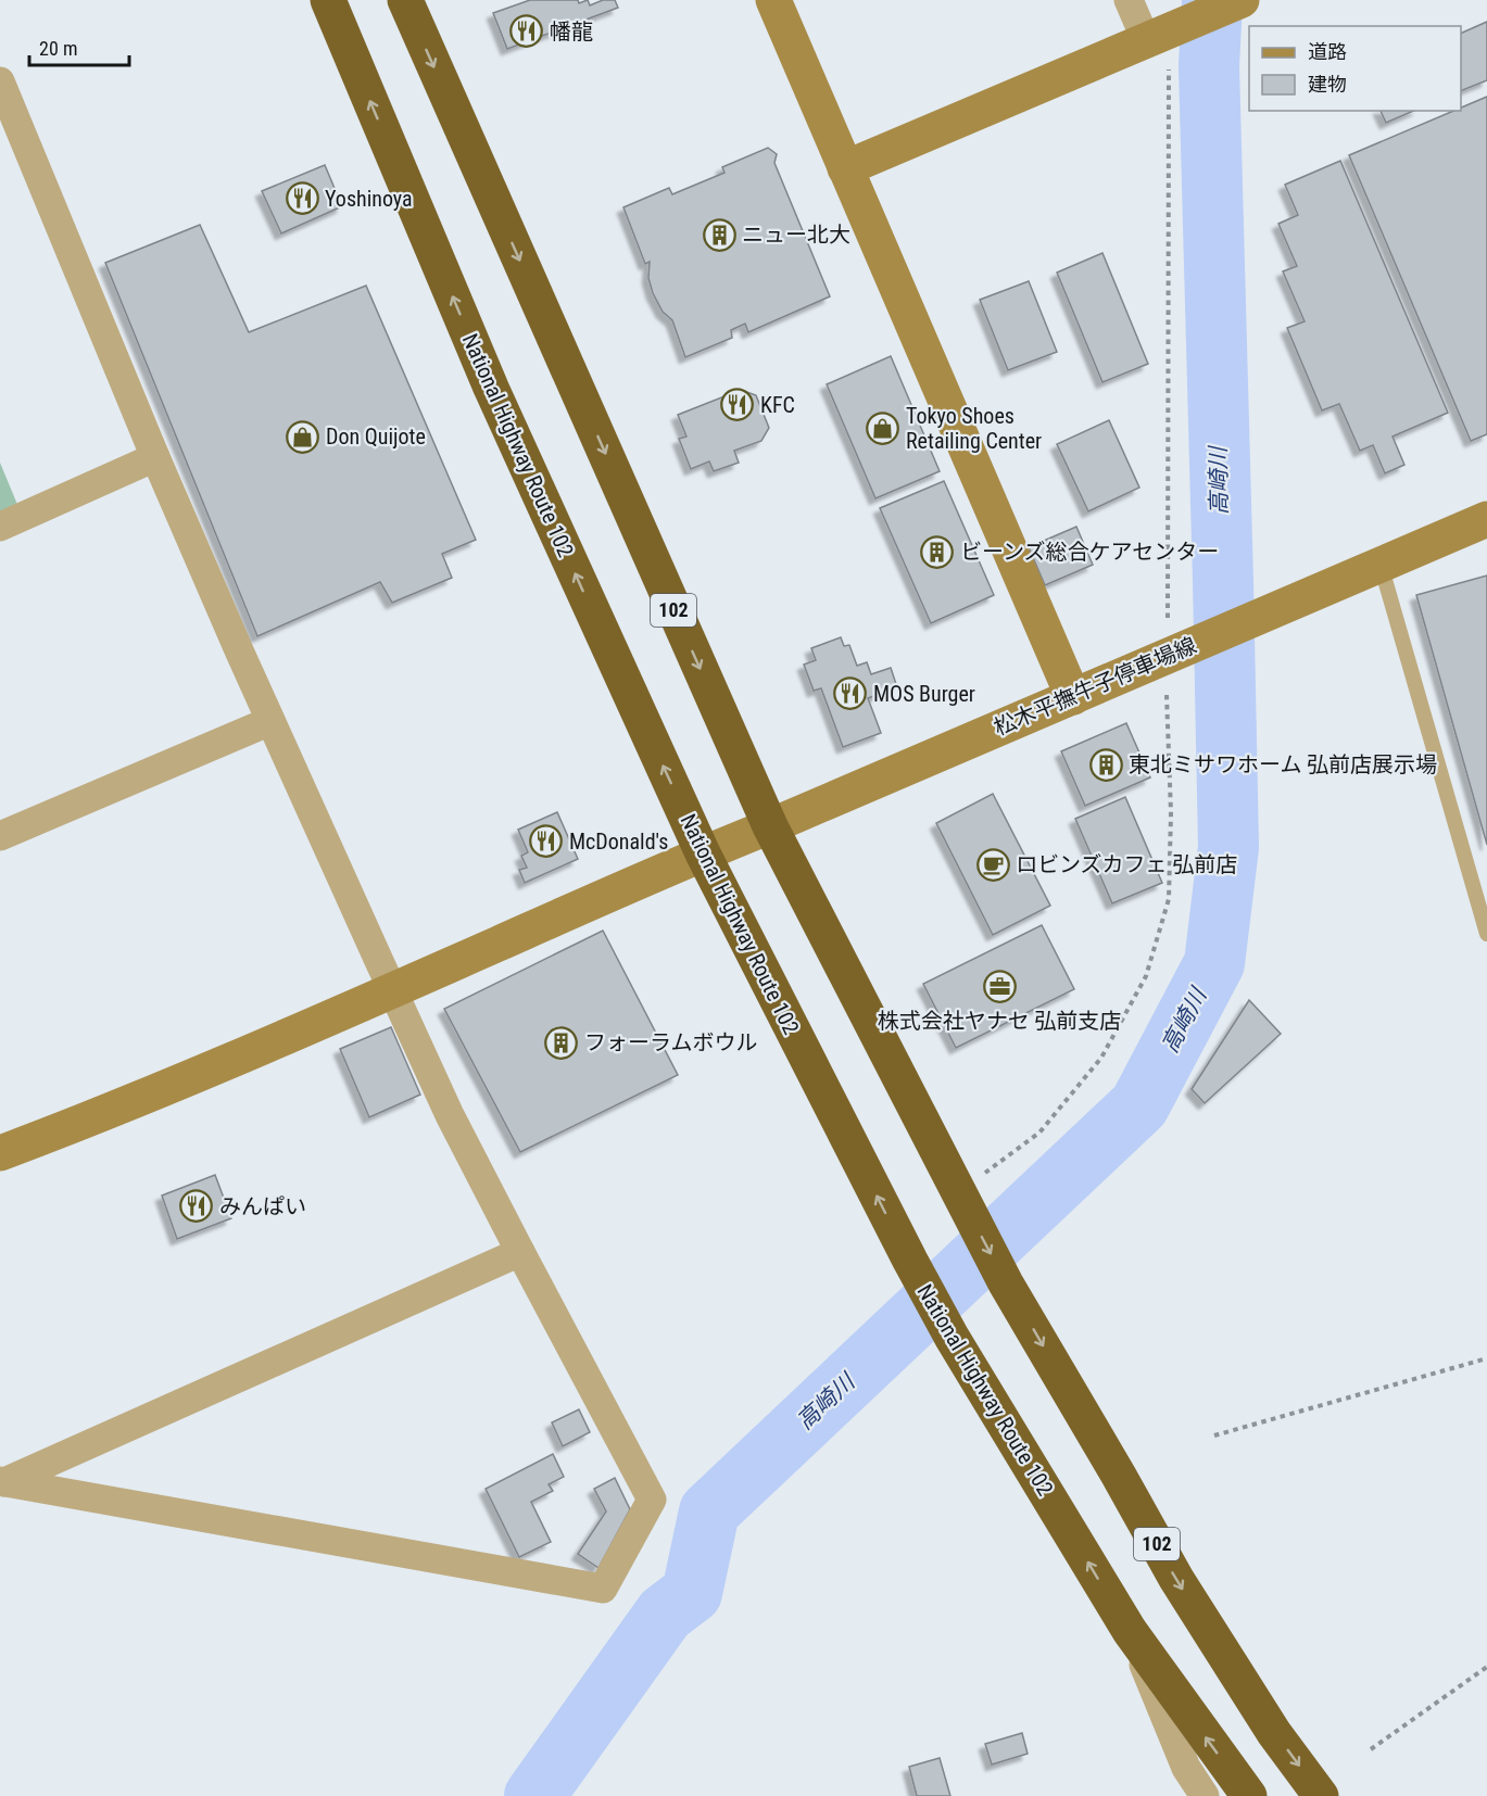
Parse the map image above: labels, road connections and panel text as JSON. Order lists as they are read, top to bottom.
{
  "streets": {
    "highway": ["National Highway Route 102", "102"],
    "street": ["松木平撫牛子停車場線"]
  },
  "crossings": [
    ["National Highway Route 102", "松木平撫牛子停車場線"],
    ["102", "松木平撫牛子停車場線"]
  ],
  "water": ["高崎川"],
  "places": {
    "restaurant": [
      "幡龍",
      "Yoshinoya",
      "KFC",
      "MOS Burger",
      "McDonald's",
      "みんぱい"
    ],
    "building": [
      "ニュー北大",
      "ビーンズ総合ケアセンター",
      "東北ミサワホーム 弘前店展示場",
      "フォーラムボウル"
    ],
    "shop": ["Tokyo Shoes Retailing Center", "Don Quijote"],
    "cafe": ["ロビンズカフェ 弘前店"],
    "office": ["株式会社ヤナセ 弘前支店"]
  },
  "legend": ["道路", "建物"],
  "scale_bar": "20 m"
}
